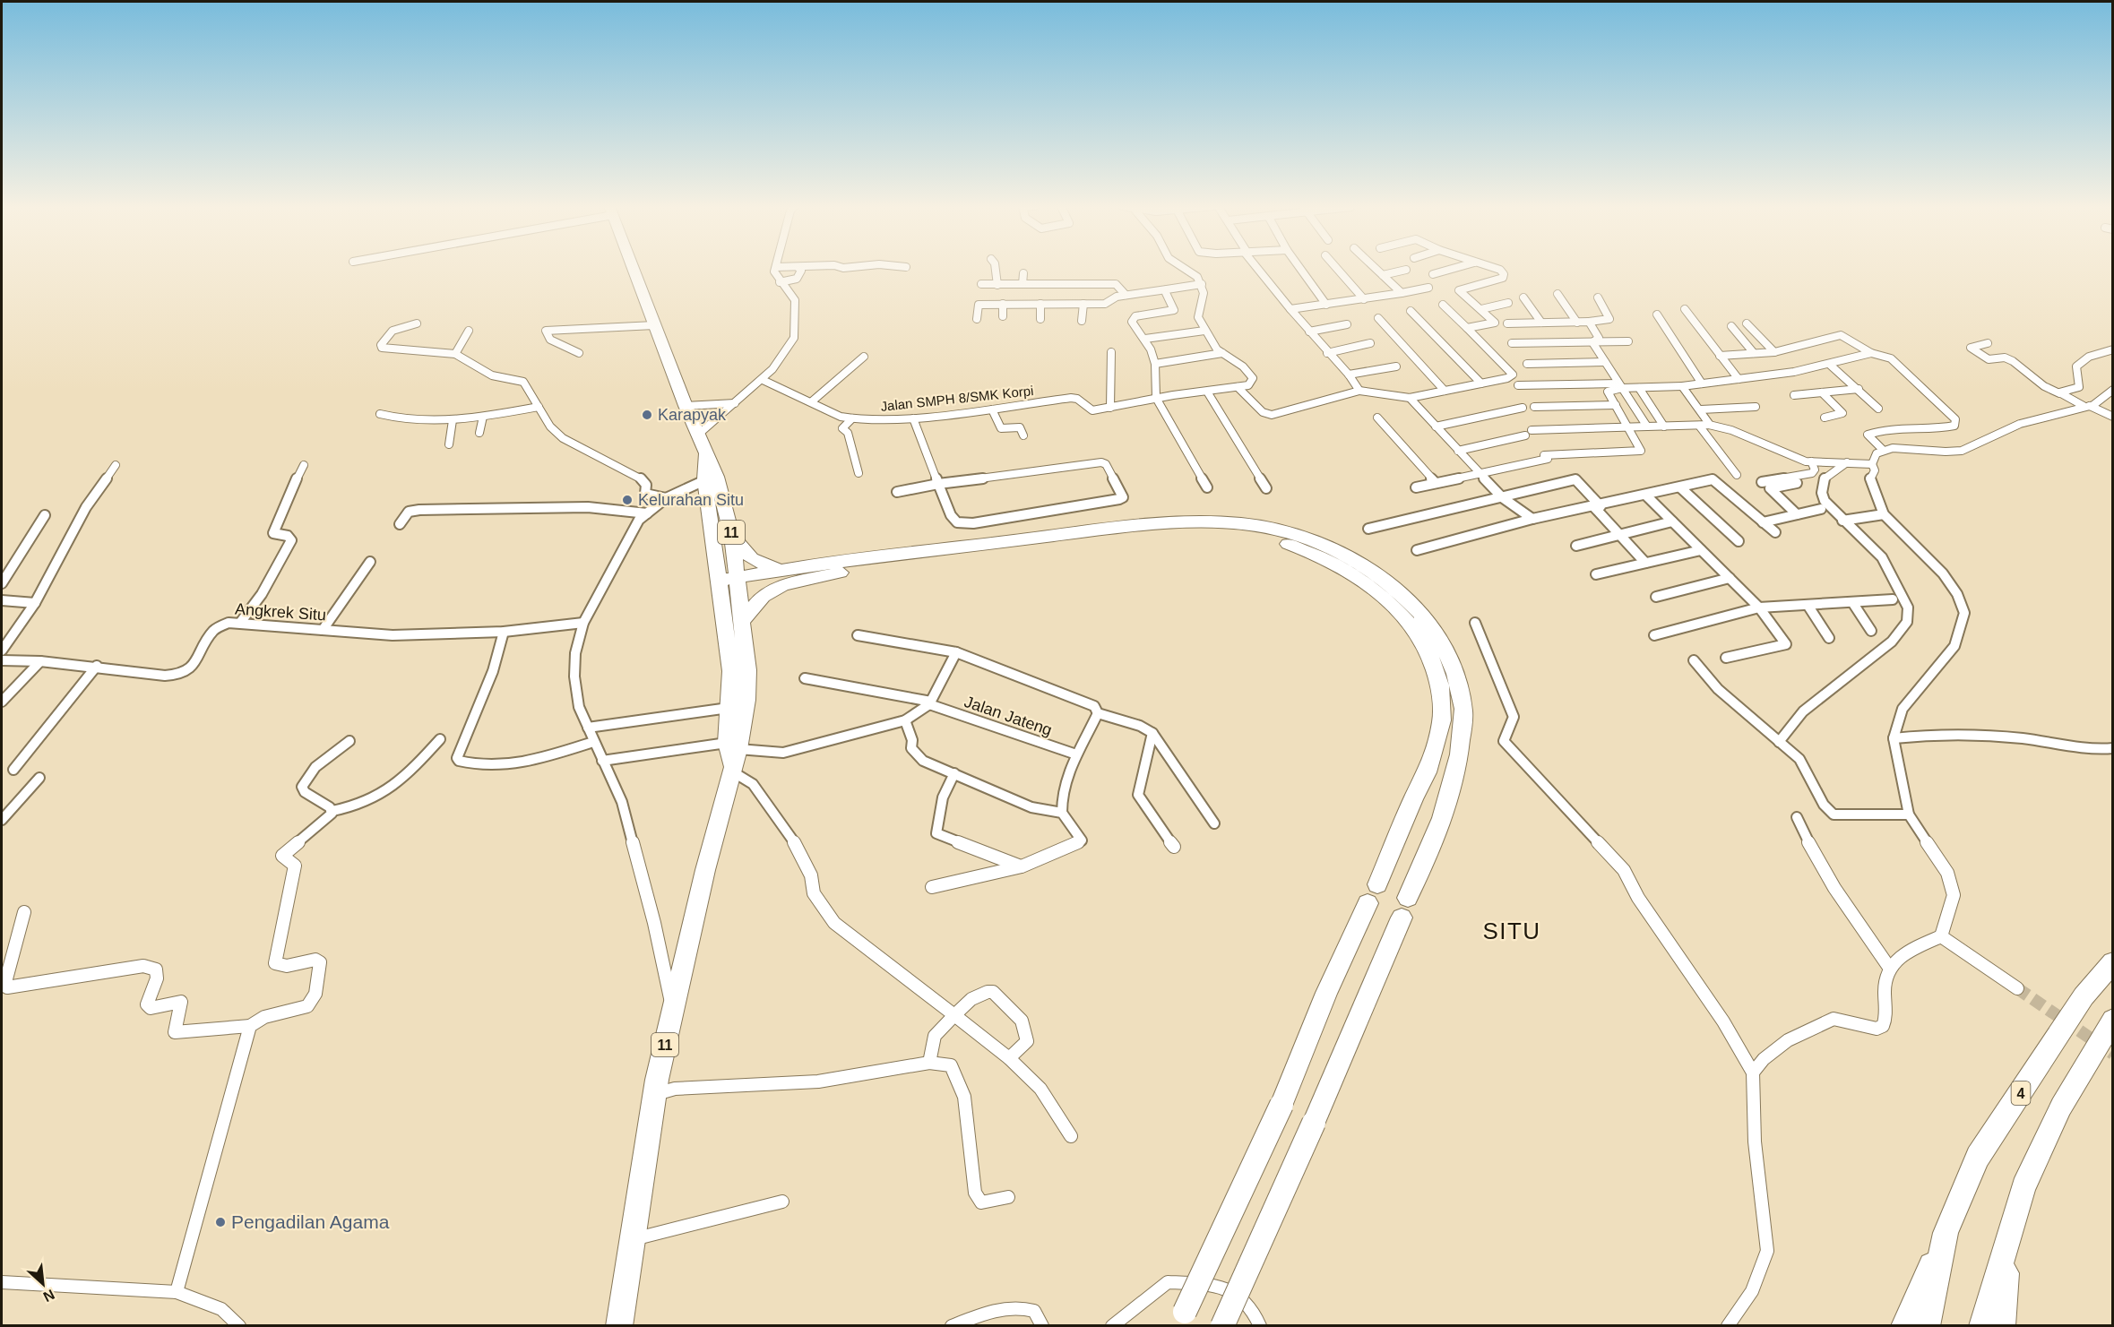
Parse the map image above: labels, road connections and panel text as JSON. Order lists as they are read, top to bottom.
{
  "streets": {
    "highway": ["11", "4"],
    "street": ["Jalan SMPH 8/SMK Korpi", "Angkrek Situ", "Jalan Jateng"]
  },
  "districts": ["SITU"],
  "places": ["Karapyak", "Kelurahan Situ", "Pengadilan Agama"],
  "north": "bottom right"
}
